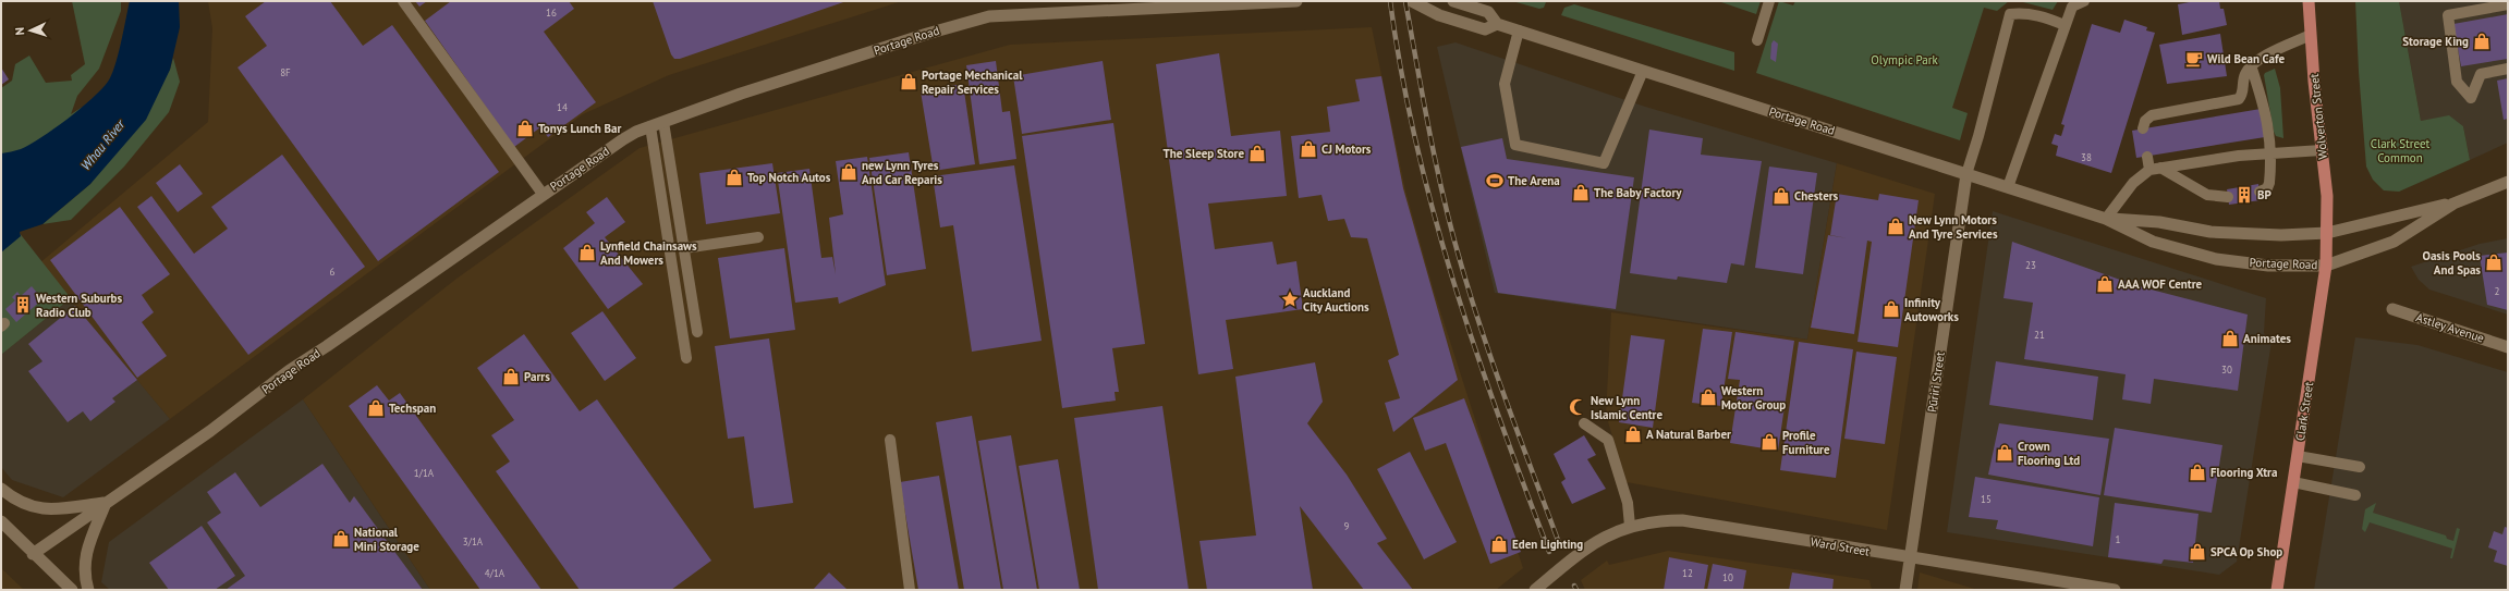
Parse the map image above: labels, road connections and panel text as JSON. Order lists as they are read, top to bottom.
{
  "streets": {
    "main road": [
      "Portage Road",
      "Wolverton Street",
      "Astley Avenue",
      "Pūriri Street",
      "Clark Street",
      "Ward Street"
    ]
  },
  "crossings": [
    ["Portage Road", "Wolverton Street"],
    ["Portage Road", "Pūriri Street"],
    ["Portage Road", "Clark Street"],
    ["Wolverton Street", "Clark Street"],
    ["Pūriri Street", "Ward Street"]
  ],
  "water": ["Whau River"],
  "parks": ["Olympic Park", "Clark Street Common"],
  "places": {
    "shop": [
      "Storage King",
      "Portage Mechanical Repair Services",
      "Tonys Lunch Bar",
      "CJ Motors",
      "The Sleep Store",
      "new Lynn Tyres And Car Reparis",
      "Top Notch Autos",
      "The Baby Factory",
      "Chesters",
      "New Lynn Motors And Tyre Services",
      "Lynfield Chainsaws And Mowers",
      "Oasis Pools And Spas",
      "AAA WOF Centre",
      "Infinity Autoworks",
      "Animates",
      "Parrs",
      "Western Motor Group",
      "Techspan",
      "A Natural Barber",
      "Profile Furniture",
      "Crown Flooring Ltd",
      "Flooring Xtra",
      "National Mini Storage",
      "Eden Lighting",
      "SPCA Op Shop"
    ],
    "cafe": ["Wild Bean Cafe"],
    "sports": ["The Arena"],
    "building": ["BP", "Western Suburbs Radio Club"],
    "place": ["Auckland City Auctions"],
    "mosque": ["New Lynn Islamic Centre"]
  },
  "house_numbers": [
    "16",
    "8F",
    "14",
    "38",
    "23",
    "6",
    "2",
    "21",
    "30",
    "1/1A",
    "15",
    "9",
    "1",
    "3/1A",
    "4/1A",
    "12",
    "10"
  ],
  "north": "left"
}
